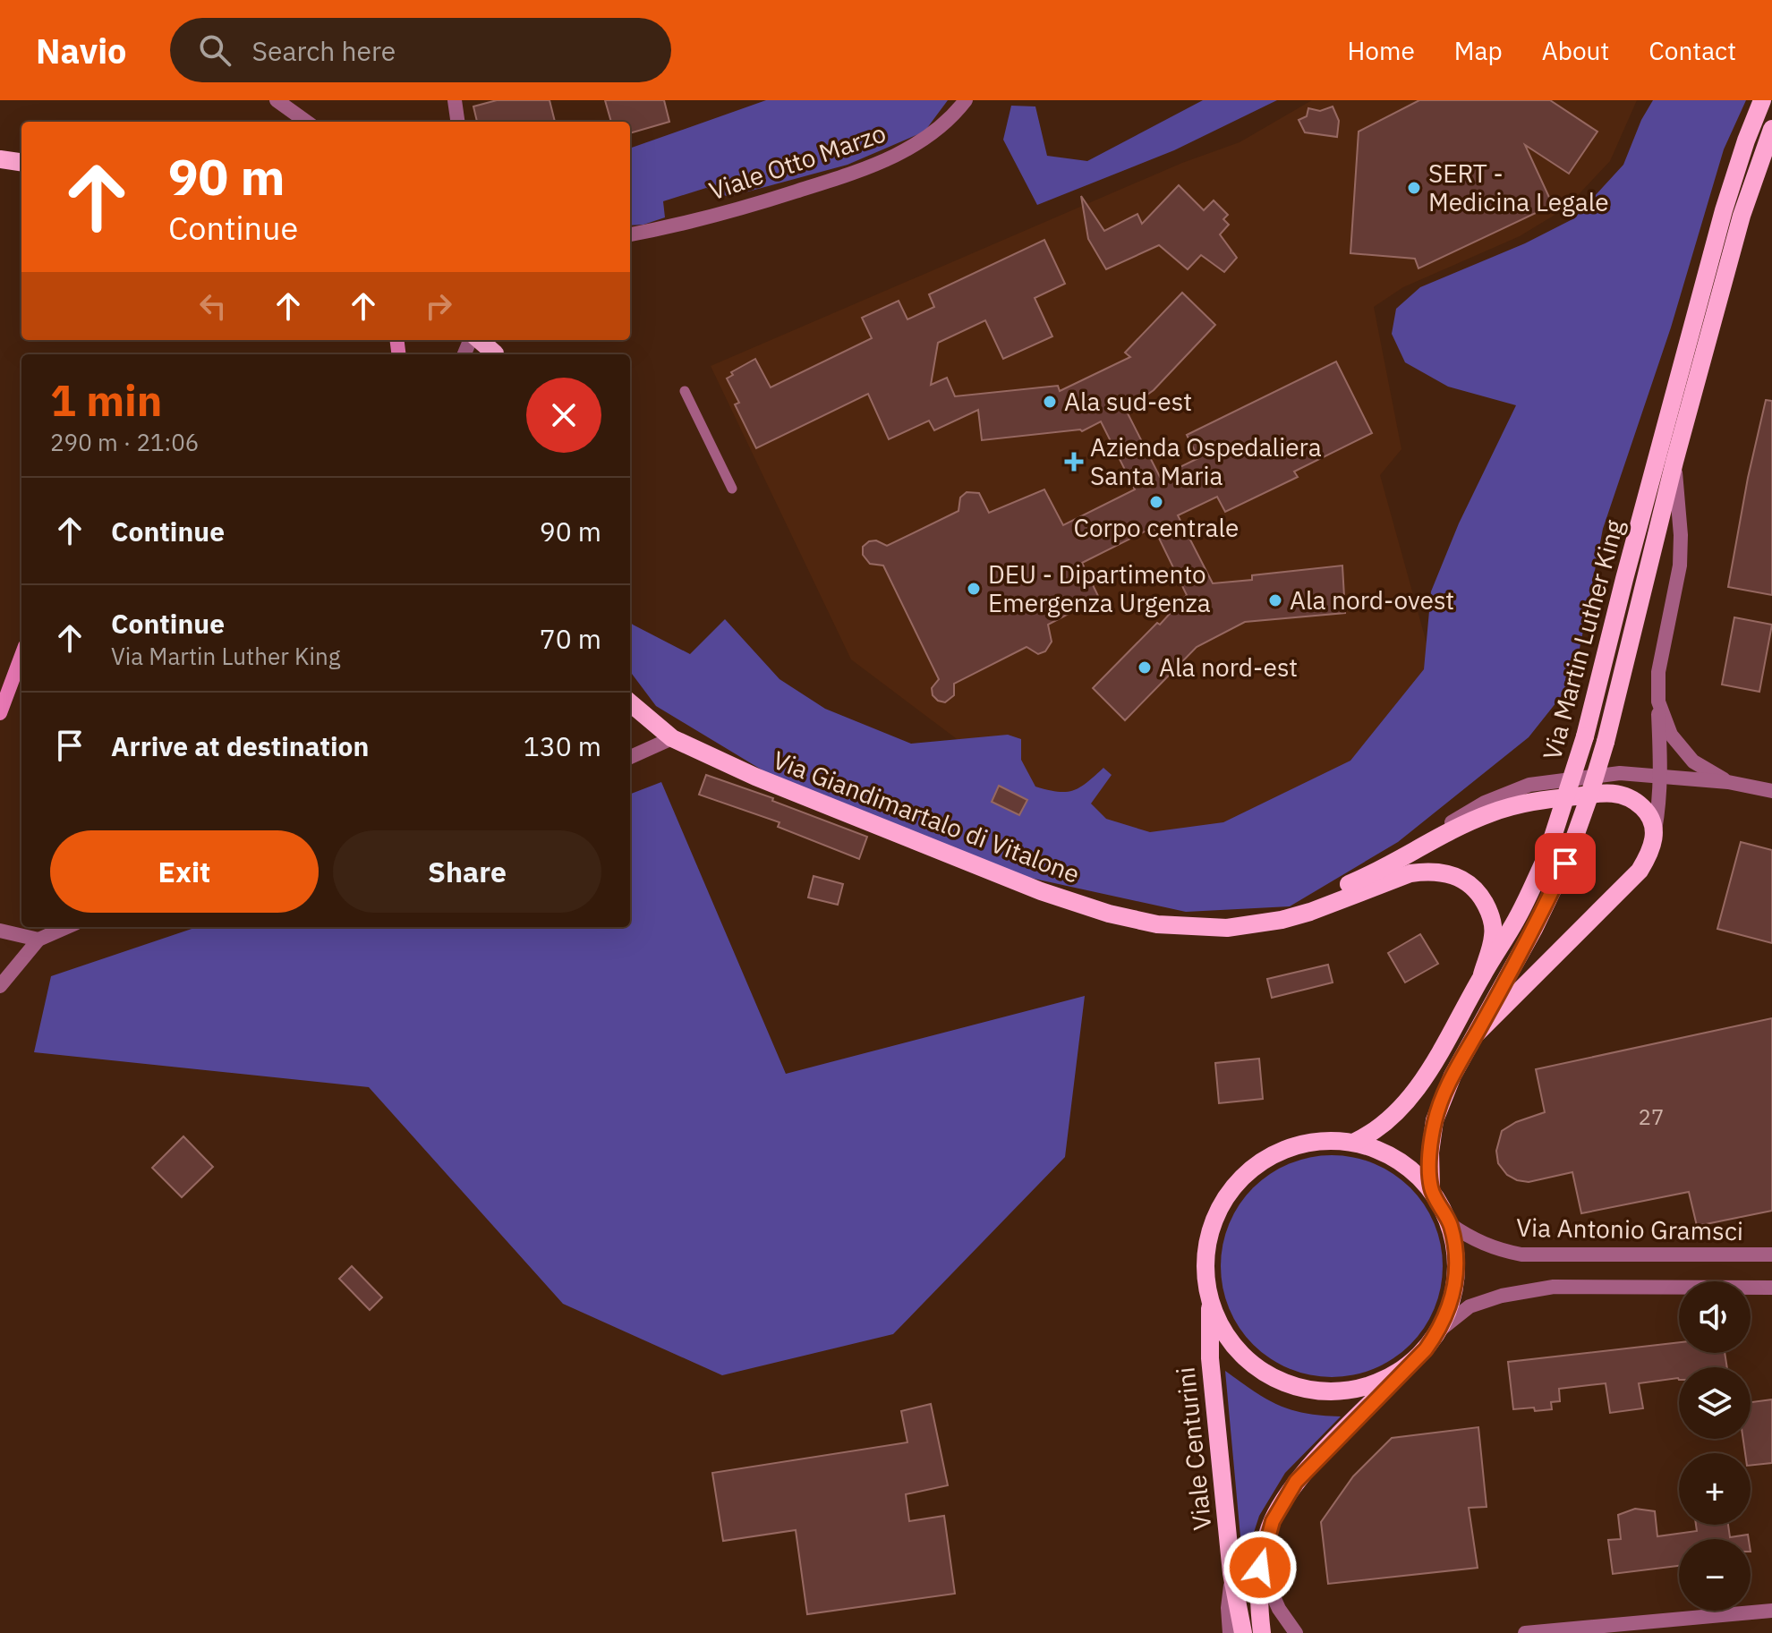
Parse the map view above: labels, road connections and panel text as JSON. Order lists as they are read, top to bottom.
{
  "streets": {
    "main road": ["Via Martin Luther King", "Via Giandimartalo di Vitalone", "Viale Centurini"],
    "street": ["Viale Otto Marzo", "Via Antonio Gramsci"]
  },
  "crossings": [
    ["Via Martin Luther King", "Via Antonio Gramsci"],
    ["Via Martin Luther King", "Viale Centurini"],
    ["Via Antonio Gramsci", "Viale Centurini"]
  ],
  "places": {
    "other": [
      "SERT - Medicina Legale",
      "Ala sud-est",
      "Corpo centrale",
      "DEU - Dipartimento Emergenza Urgenza",
      "Ala nord-ovest",
      "Ala nord-est"
    ],
    "health": ["Azienda Ospedaliera Santa Maria"]
  },
  "house_numbers": ["27"],
  "page": {
    "header": "Navio",
    "search": "Search here",
    "nav": [
      "Home",
      "Map",
      "About",
      "Contact"
    ],
    "turn": ["90 m", "Continue"],
    "heading": ["1 min", "290 m · 21:06"],
    "list": [
      {
        "name": "Continue",
        "value": "90 m"
      },
      {
        "name": "Continue",
        "note": "Via Martin Luther King",
        "value": "70 m"
      },
      {
        "name": "Arrive at destination",
        "value": "130 m"
      }
    ],
    "buttons": ["Exit", "Share"],
    "map_buttons": ["+", "−"]
  }
}
